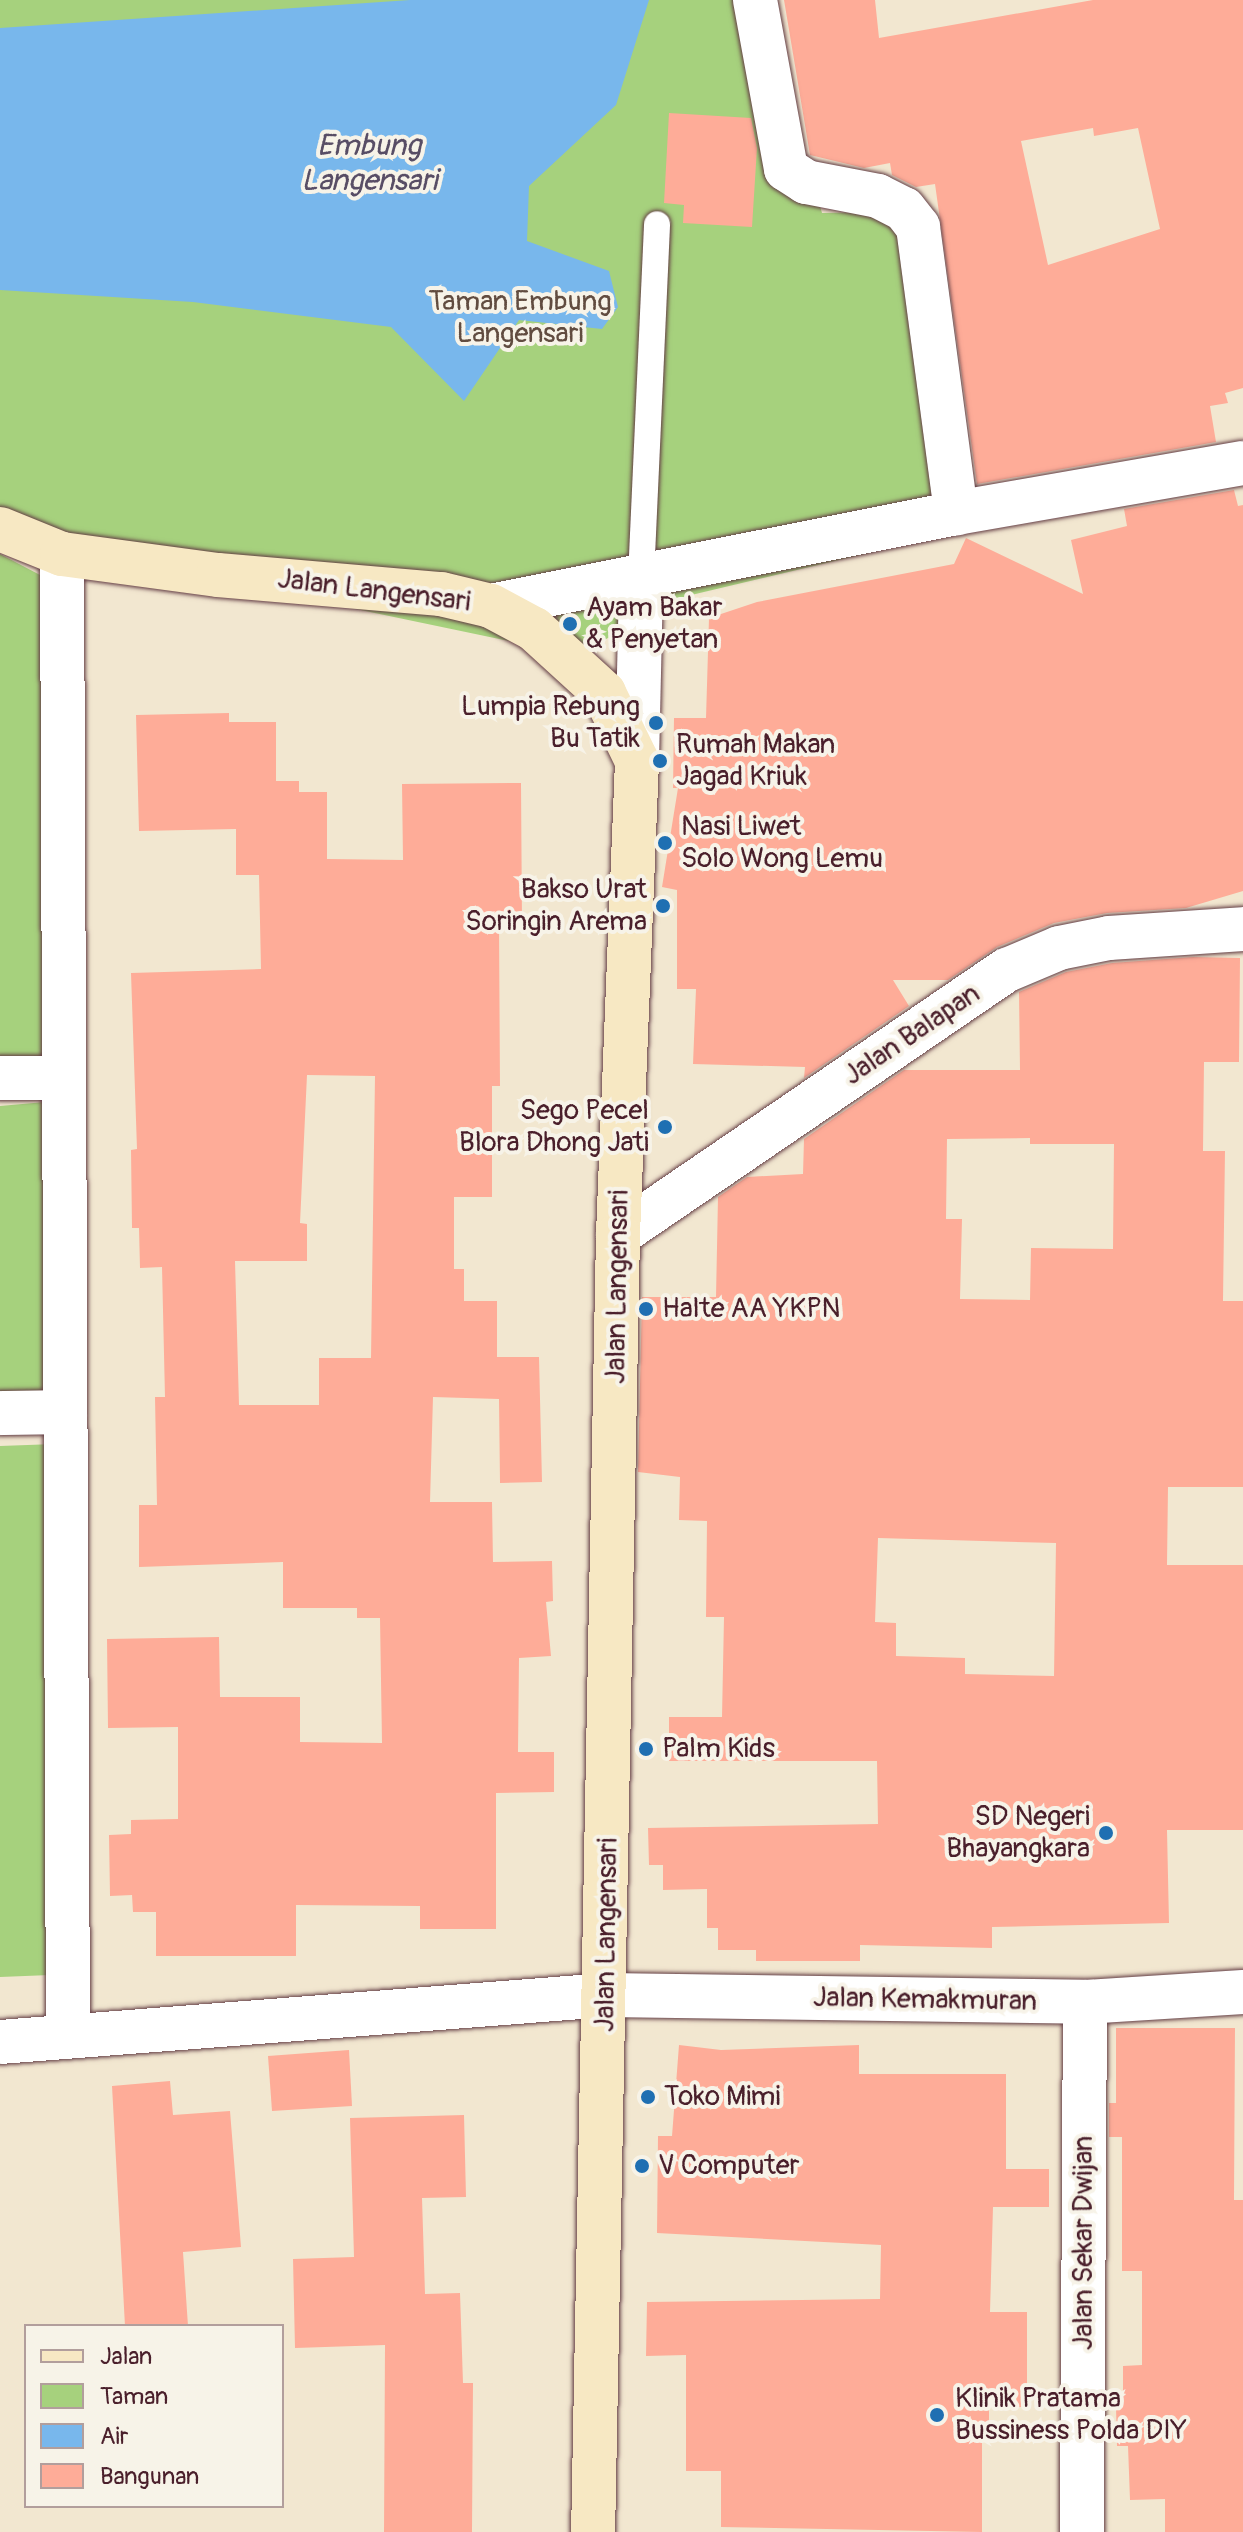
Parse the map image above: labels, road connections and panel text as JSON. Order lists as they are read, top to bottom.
{
  "streets": {
    "main road": ["Jalan Langensari"],
    "street": ["Jalan Balapan", "Jalan Kemakmuran", "Jalan Sekar Dwijan"]
  },
  "crossings": [
    ["Jalan Langensari", "Jalan Balapan"],
    ["Jalan Langensari", "Jalan Kemakmuran"],
    ["Jalan Kemakmuran", "Jalan Sekar Dwijan"]
  ],
  "water": ["Embung Langensari"],
  "parks": ["Taman Embung Langensari"],
  "places": [
    "Ayam Bakar & Penyetan",
    "Lumpia Rebung Bu Tatik",
    "Rumah Makan Jagad Kriuk",
    "Nasi Liwet Solo Wong Lemu",
    "Bakso Urat Soringin Arema",
    "Sego Pecel Blora Dhong Jati",
    "Halte AA YKPN",
    "Palm Kids",
    "SD Negeri Bhayangkara",
    "Toko Mimi",
    "V Computer",
    "Klinik Pratama Bussiness Polda DIY"
  ],
  "legend": [
    "Jalan",
    "Taman",
    "Air",
    "Bangunan"
  ]
}
